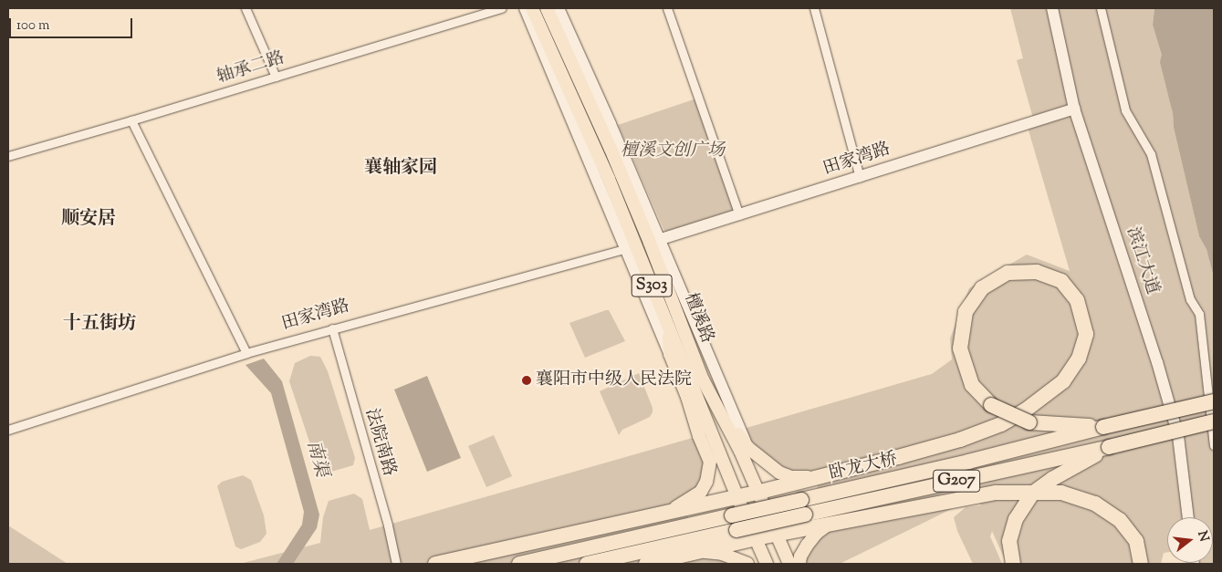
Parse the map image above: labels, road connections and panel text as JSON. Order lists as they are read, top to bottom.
{
  "streets": {
    "highway": ["卧龙大桥", "G207"],
    "main road": ["S303", "檀溪路"],
    "street": [
      "轴承二路",
      "田家湾路",
      "滨江大道",
      "法院南路"
    ]
  },
  "crossings": [
    ["田家湾路", "滨江大道"],
    ["田家湾路", "檀溪路"],
    ["田家湾路", "法院南路"]
  ],
  "districts": ["襄轴家园", "顺安居", "十五街坊"],
  "water": ["南渠"],
  "parks": ["檀溪文创广场"],
  "places": ["襄阳市中级人民法院"],
  "scale_bar": "100 m",
  "north": "right"
}
